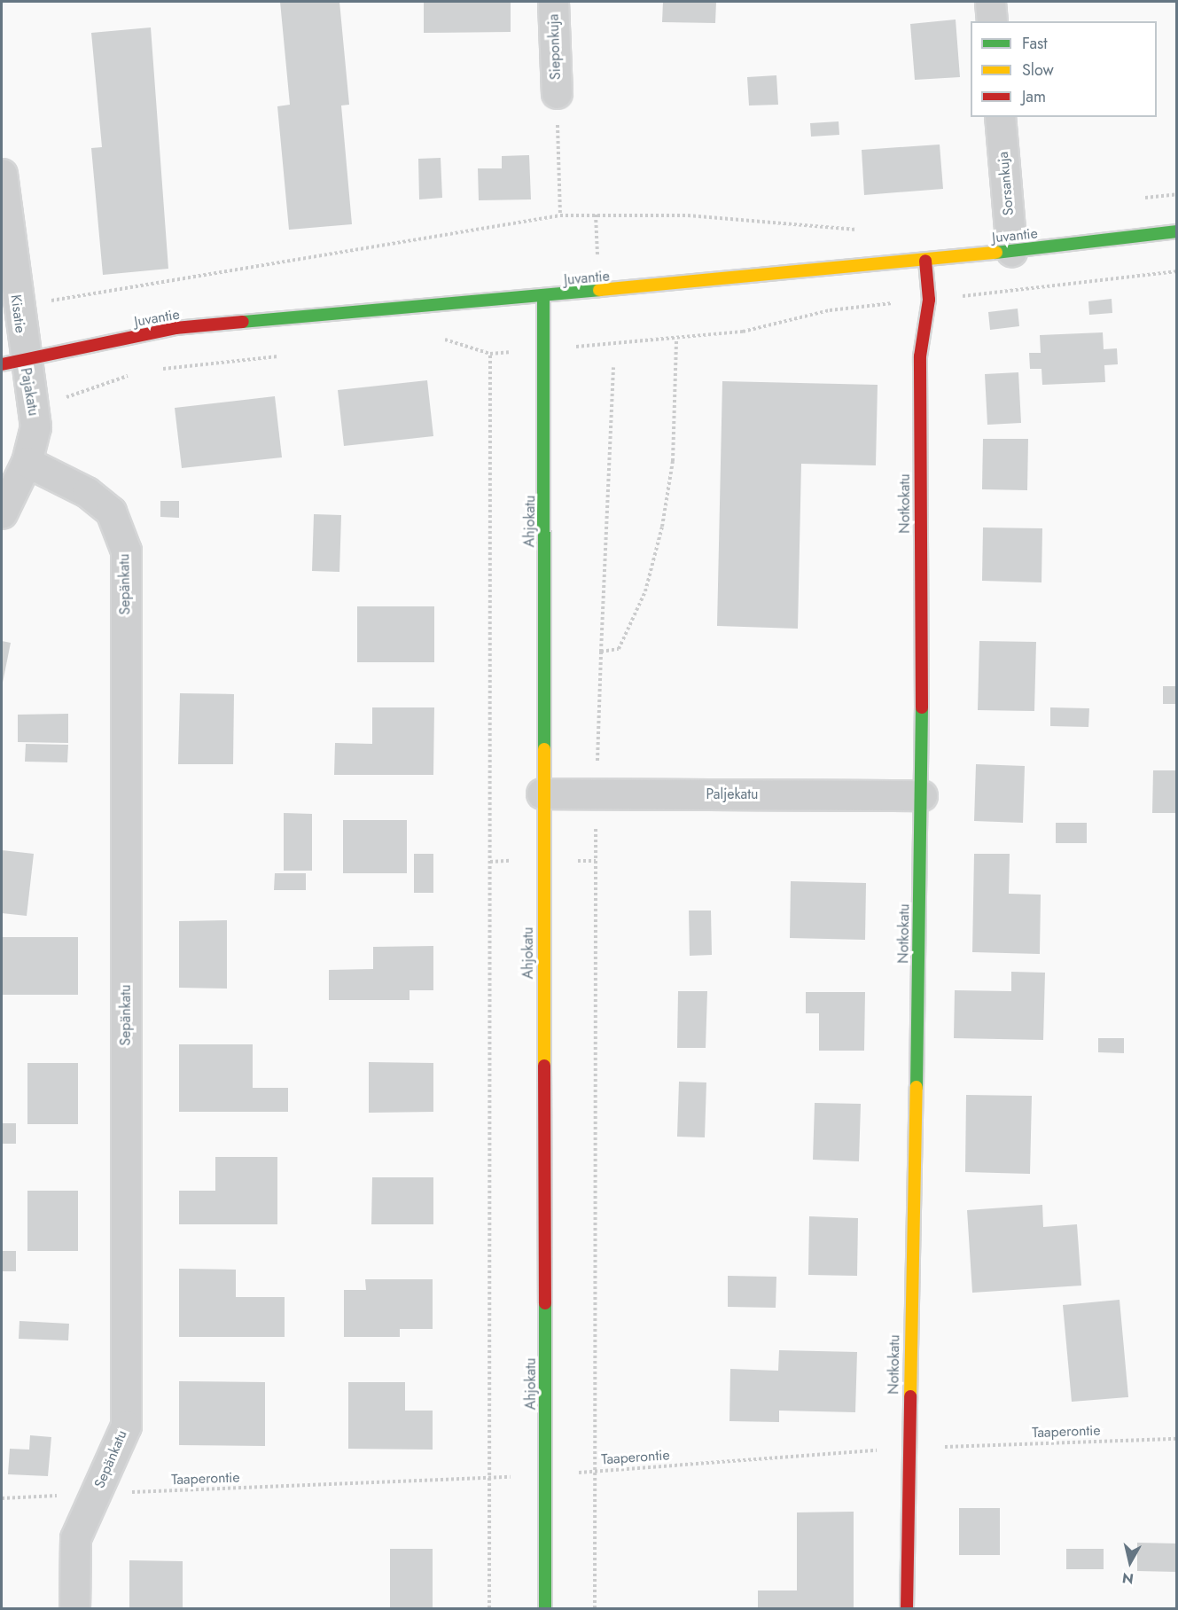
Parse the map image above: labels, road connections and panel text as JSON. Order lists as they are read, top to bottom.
{
  "streets": {
    "street": [
      "Sieponkuja",
      "Sorsankuja",
      "Juvantie",
      "Kisatie",
      "Pajakatu",
      "Notkokatu",
      "Ahjokatu",
      "Sepänkatu",
      "Paljekatu"
    ],
    "path": ["Taaperontie"]
  },
  "crossings": [
    ["Sorsankuja", "Juvantie"],
    ["Juvantie", "Kisatie"],
    ["Juvantie", "Pajakatu"],
    ["Juvantie", "Notkokatu"],
    ["Juvantie", "Ahjokatu"],
    ["Kisatie", "Pajakatu"],
    ["Pajakatu", "Sepänkatu"],
    ["Notkokatu", "Paljekatu"],
    ["Notkokatu", "Taaperontie"],
    ["Ahjokatu", "Paljekatu"],
    ["Ahjokatu", "Taaperontie"],
    ["Sepänkatu", "Taaperontie"]
  ],
  "legend": ["Fast", "Slow", "Jam"],
  "north": "bottom"
}
